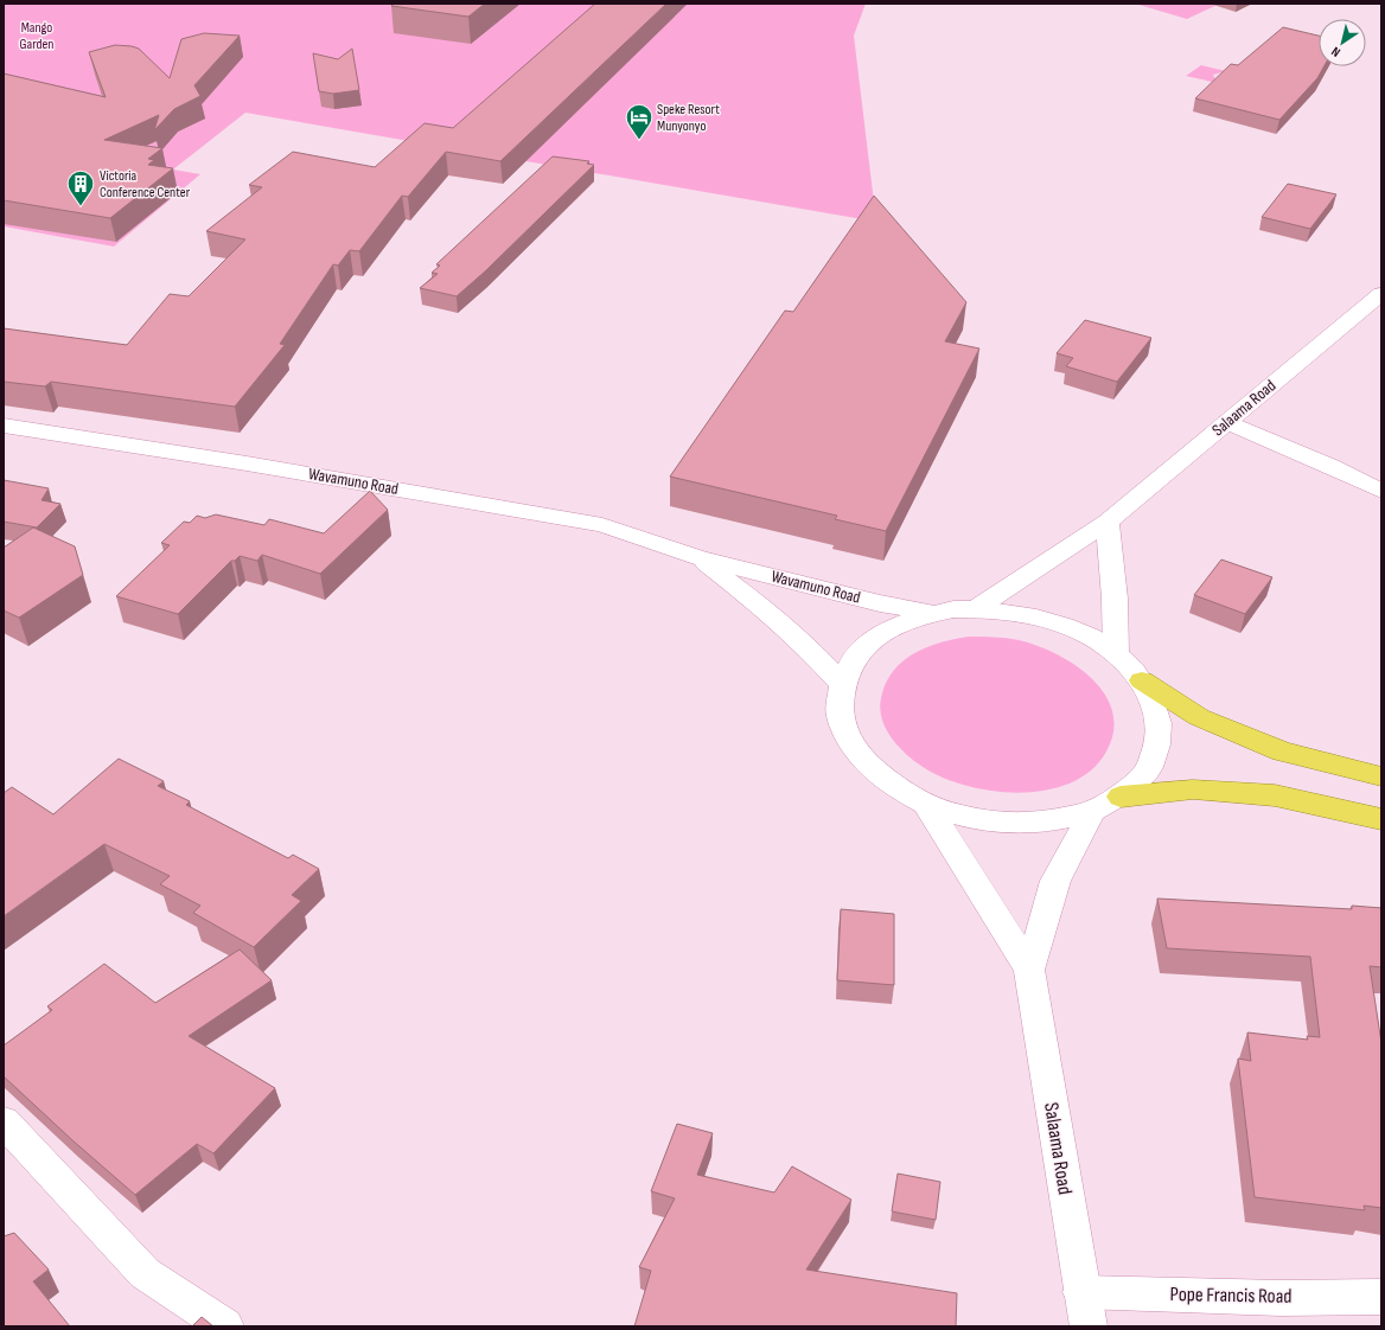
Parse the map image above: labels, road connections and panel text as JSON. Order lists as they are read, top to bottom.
{
  "streets": {
    "main road": ["Salaama Road", "Wavamuno Road", "Pope Francis Road"]
  },
  "crossings": [
    ["Salaama Road", "Pope Francis Road"]
  ],
  "parks": ["Mango Garden"],
  "places": {
    "hotel": ["Speke Resort Munyonyo"],
    "building": ["Victoria Conference Center"]
  },
  "north": "bottom left"
}
